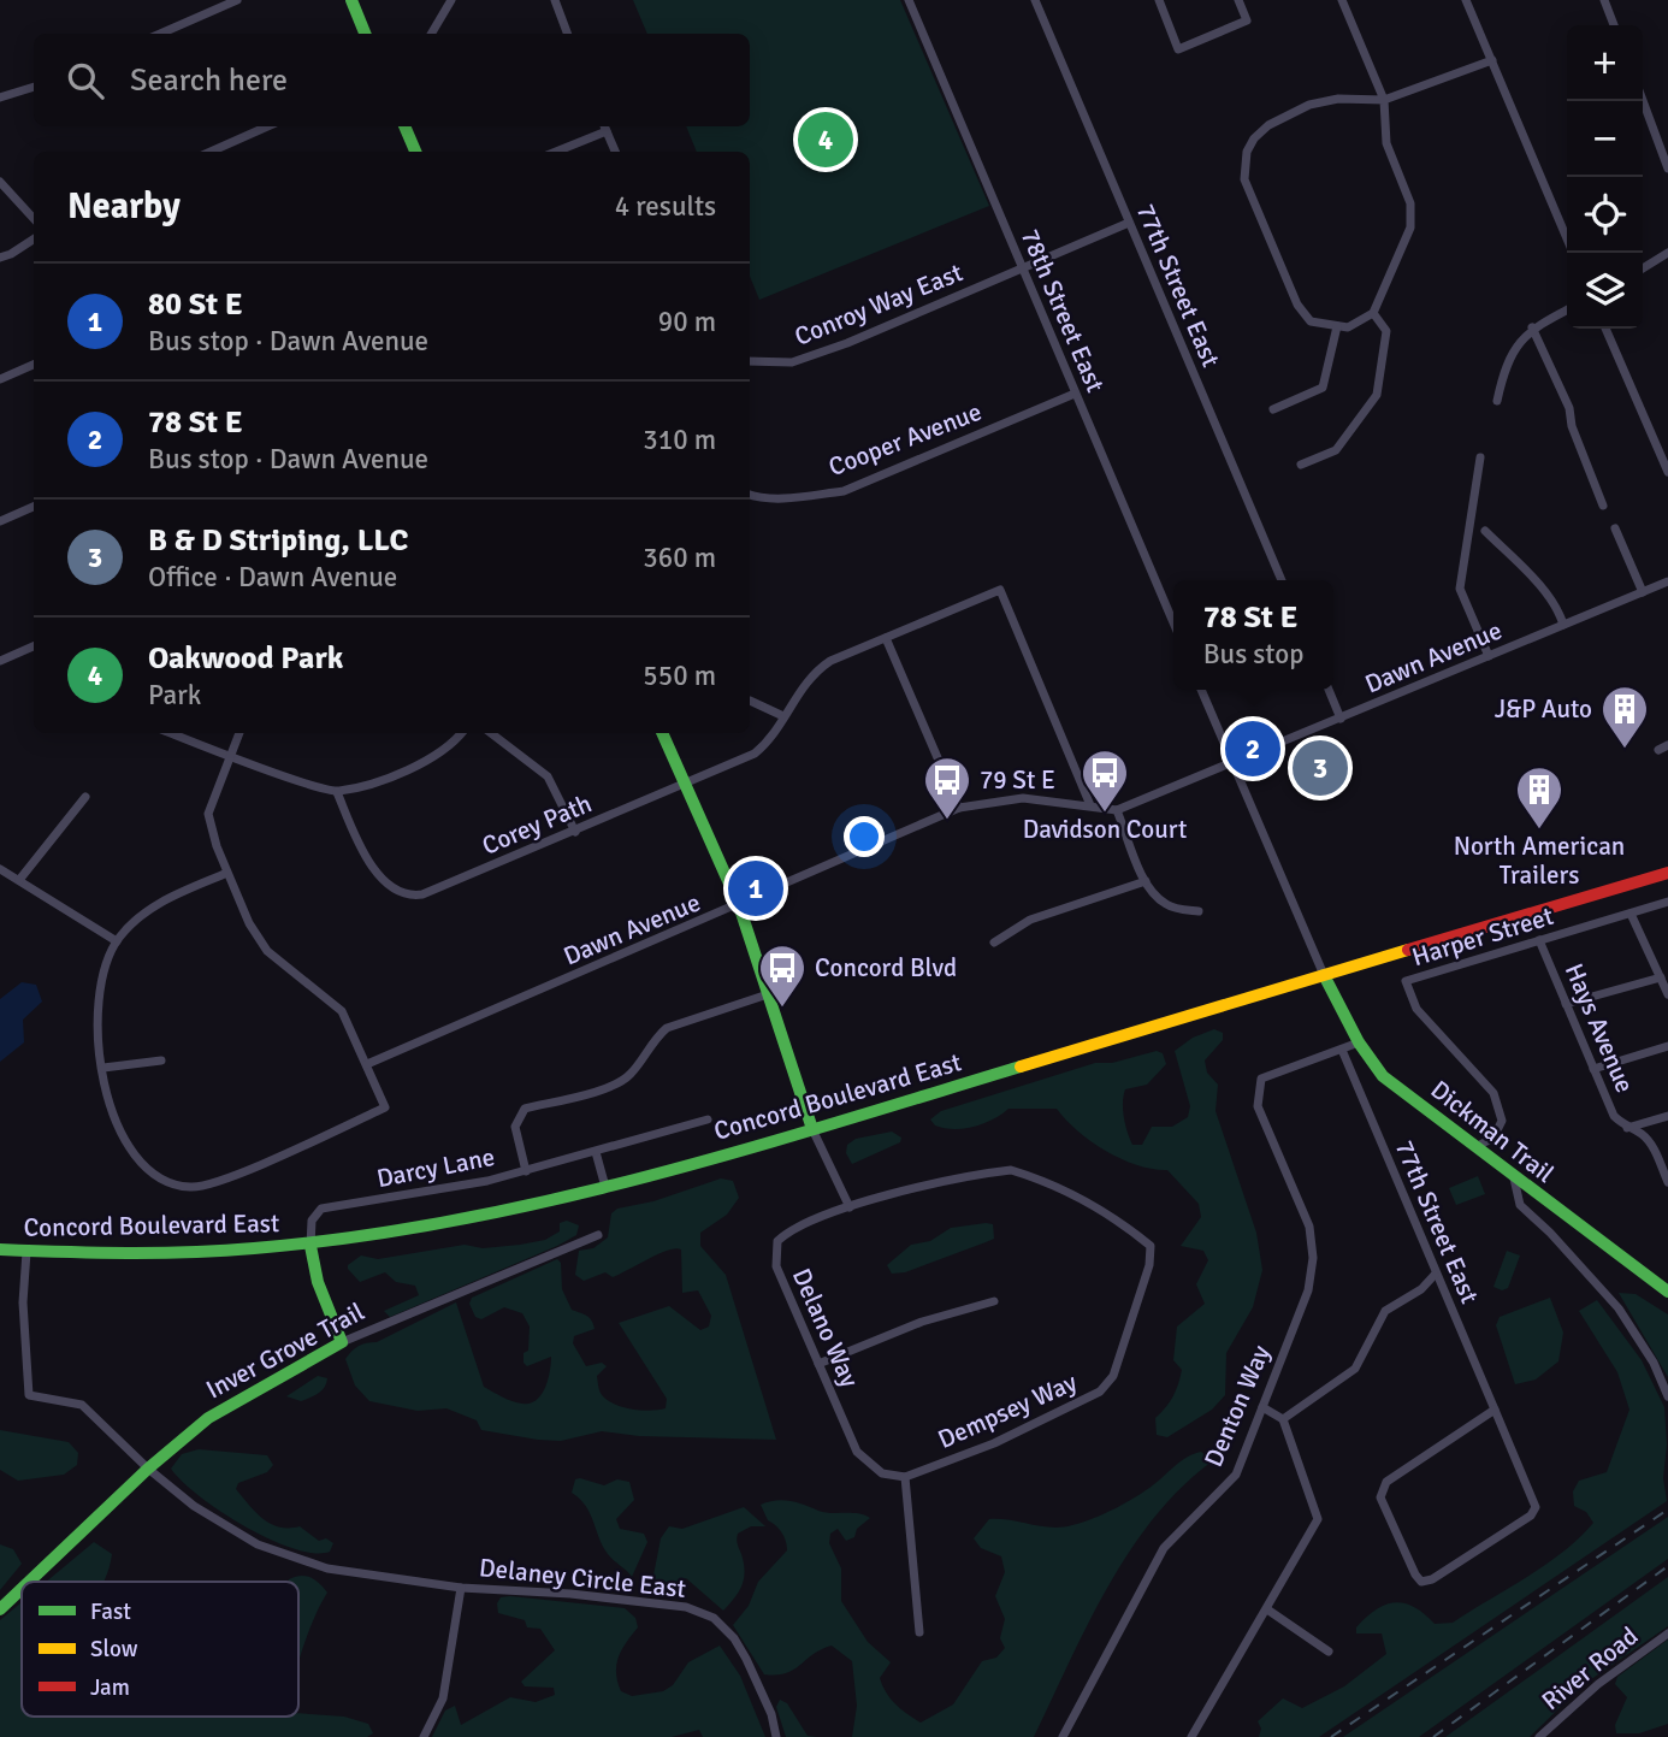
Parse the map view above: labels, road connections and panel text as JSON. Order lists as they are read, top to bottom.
{
  "streets": {
    "main road": ["Concord Boulevard East", "Dickman Trail", "Inver Grove Trail"],
    "street": [
      "77th Street East",
      "Conroy Way East",
      "78th Street East",
      "Cooper Avenue",
      "Dawn Avenue",
      "Corey Path",
      "Harper Street",
      "Hays Avenue",
      "Darcy Lane",
      "Delano Way",
      "Denton Way",
      "Dempsey Way",
      "Delaney Circle East",
      "River Road"
    ]
  },
  "crossings": [
    ["77th Street East", "Conroy Way East"],
    ["77th Street East", "Denton Way"],
    ["Conroy Way East", "78th Street East"],
    ["78th Street East", "Cooper Avenue"],
    ["Dawn Avenue", "Corey Path"],
    ["Harper Street", "Hays Avenue"],
    ["Harper Street", "Dickman Trail"],
    ["Concord Boulevard East", "Dickman Trail"],
    ["Concord Boulevard East", "Darcy Lane"],
    ["Concord Boulevard East", "Delaney Circle East"],
    ["Delano Way", "Dempsey Way"],
    ["Inver Grove Trail", "Delaney Circle East"]
  ],
  "places": {
    "building": ["J&P Auto", "North American Trailers"],
    "bus stop": ["Davidson Court", "79 St E", "Concord Blvd"]
  },
  "legend": ["Fast", "Slow", "Jam"],
  "page": {
    "map_buttons": ["+", "−"],
    "search": "Search here",
    "pins": [
      "4",
      "2",
      "3",
      "1"
    ],
    "heading": ["Nearby", "4 results"],
    "list": [
      {
        "mark": "1",
        "name": "80 St E",
        "note": "Bus stop · Dawn Avenue",
        "value": "90 m"
      },
      {
        "mark": "2",
        "name": "78 St E",
        "note": "Bus stop · Dawn Avenue",
        "value": "310 m"
      },
      {
        "mark": "3",
        "name": "B & D Striping, LLC",
        "note": "Office · Dawn Avenue",
        "value": "360 m"
      },
      {
        "mark": "4",
        "name": "Oakwood Park",
        "note": "Park",
        "value": "550 m"
      }
    ],
    "popup": ["78 St E", "Bus stop"]
  }
}
